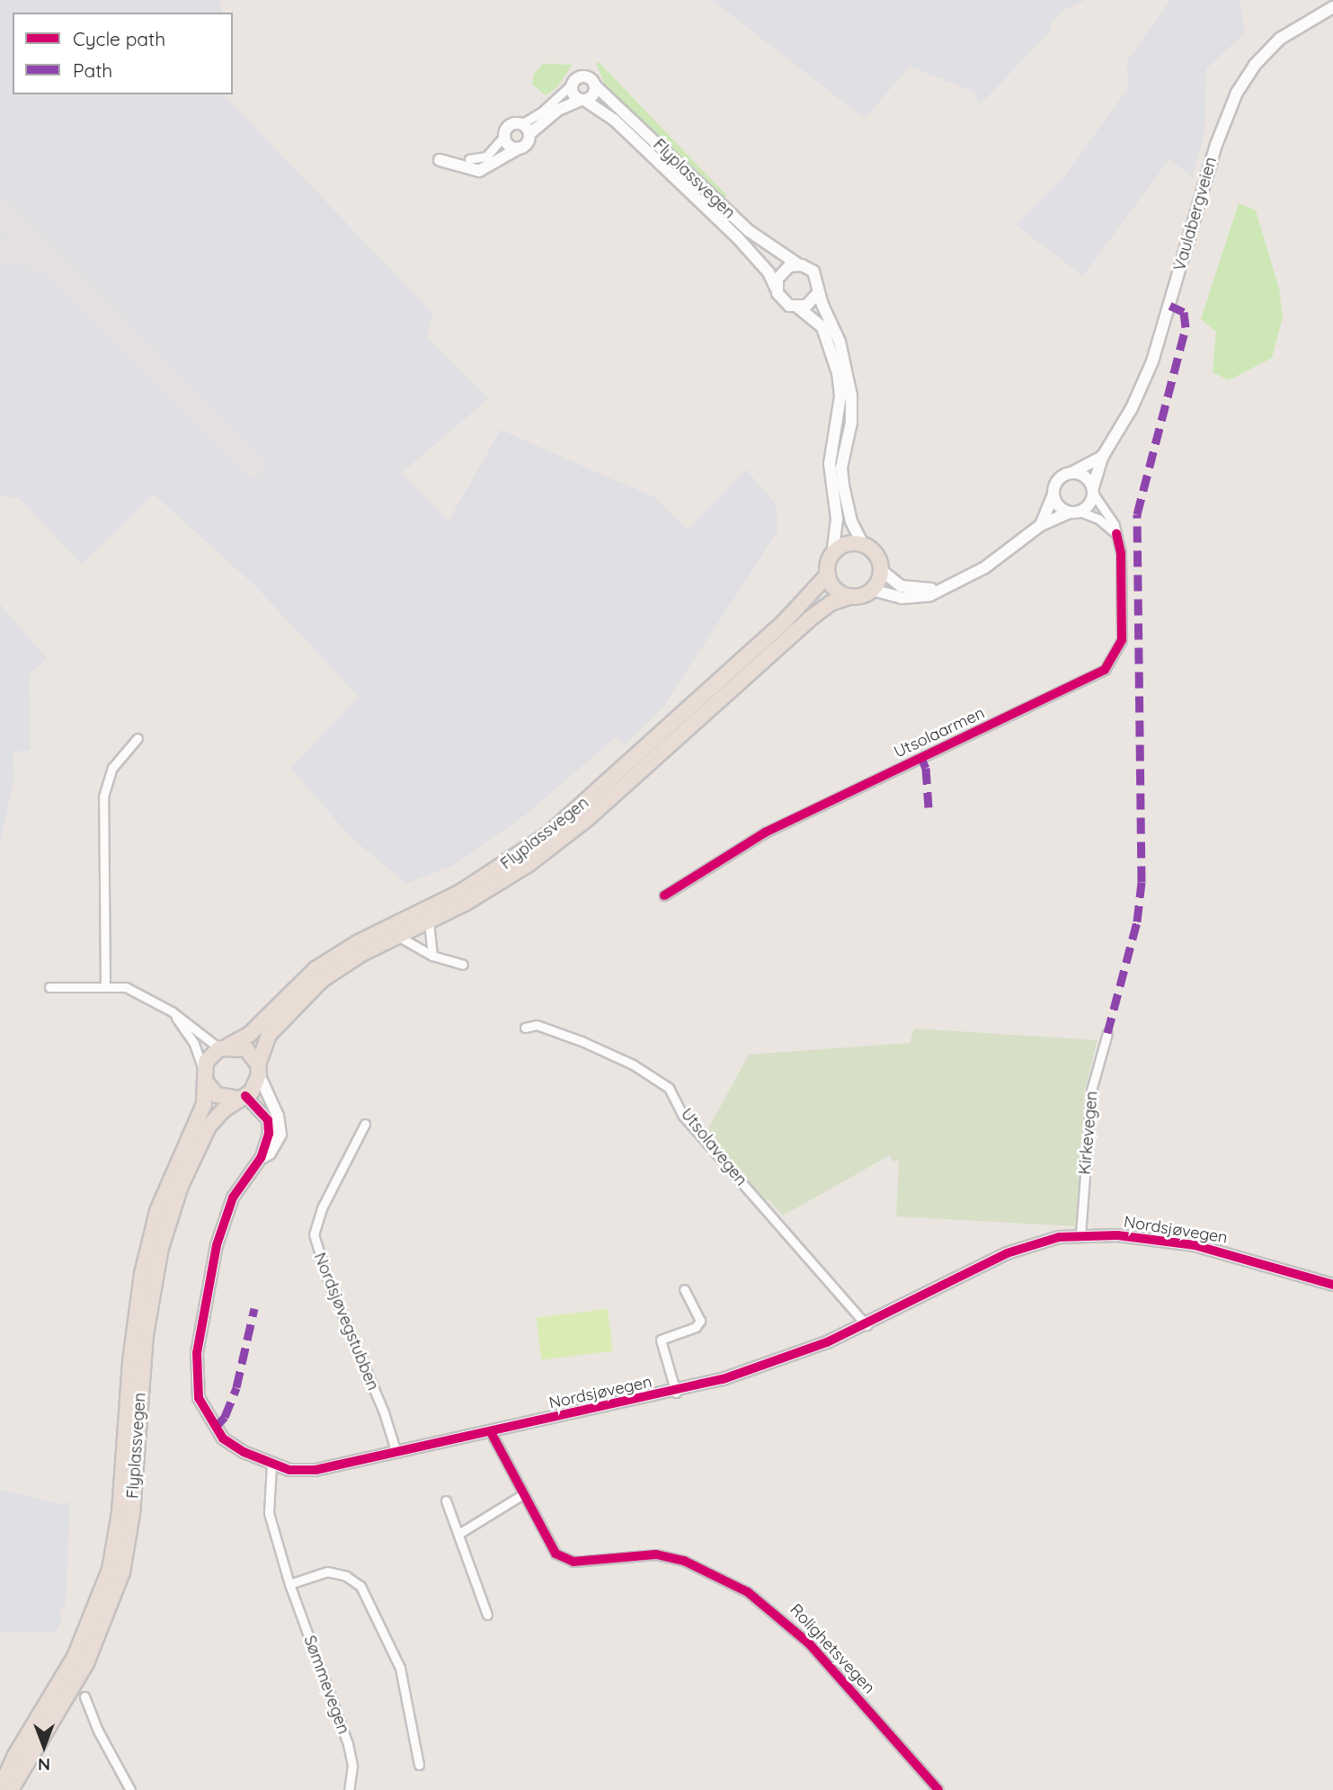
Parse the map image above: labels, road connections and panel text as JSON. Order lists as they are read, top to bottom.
{
  "streets": {
    "highway": ["Flyplassvegen"],
    "street": [
      "Vaulabergveien",
      "Utsolaarmen",
      "Kirkevegen",
      "Utsolavegen",
      "Nordsjøvegen",
      "Nordsjøvegstubben",
      "Rolighetsvegen",
      "Sømmevegen"
    ]
  },
  "crossings": [
    ["Flyplassvegen", "Nordsjøvegen"],
    ["Vaulabergveien", "Utsolaarmen"],
    ["Kirkevegen", "Nordsjøvegen"],
    ["Utsolavegen", "Nordsjøvegen"],
    ["Nordsjøvegen", "Nordsjøvegstubben"],
    ["Nordsjøvegen", "Rolighetsvegen"],
    ["Nordsjøvegen", "Sømmevegen"]
  ],
  "legend": ["Cycle path", "Path"],
  "north": "bottom"
}
